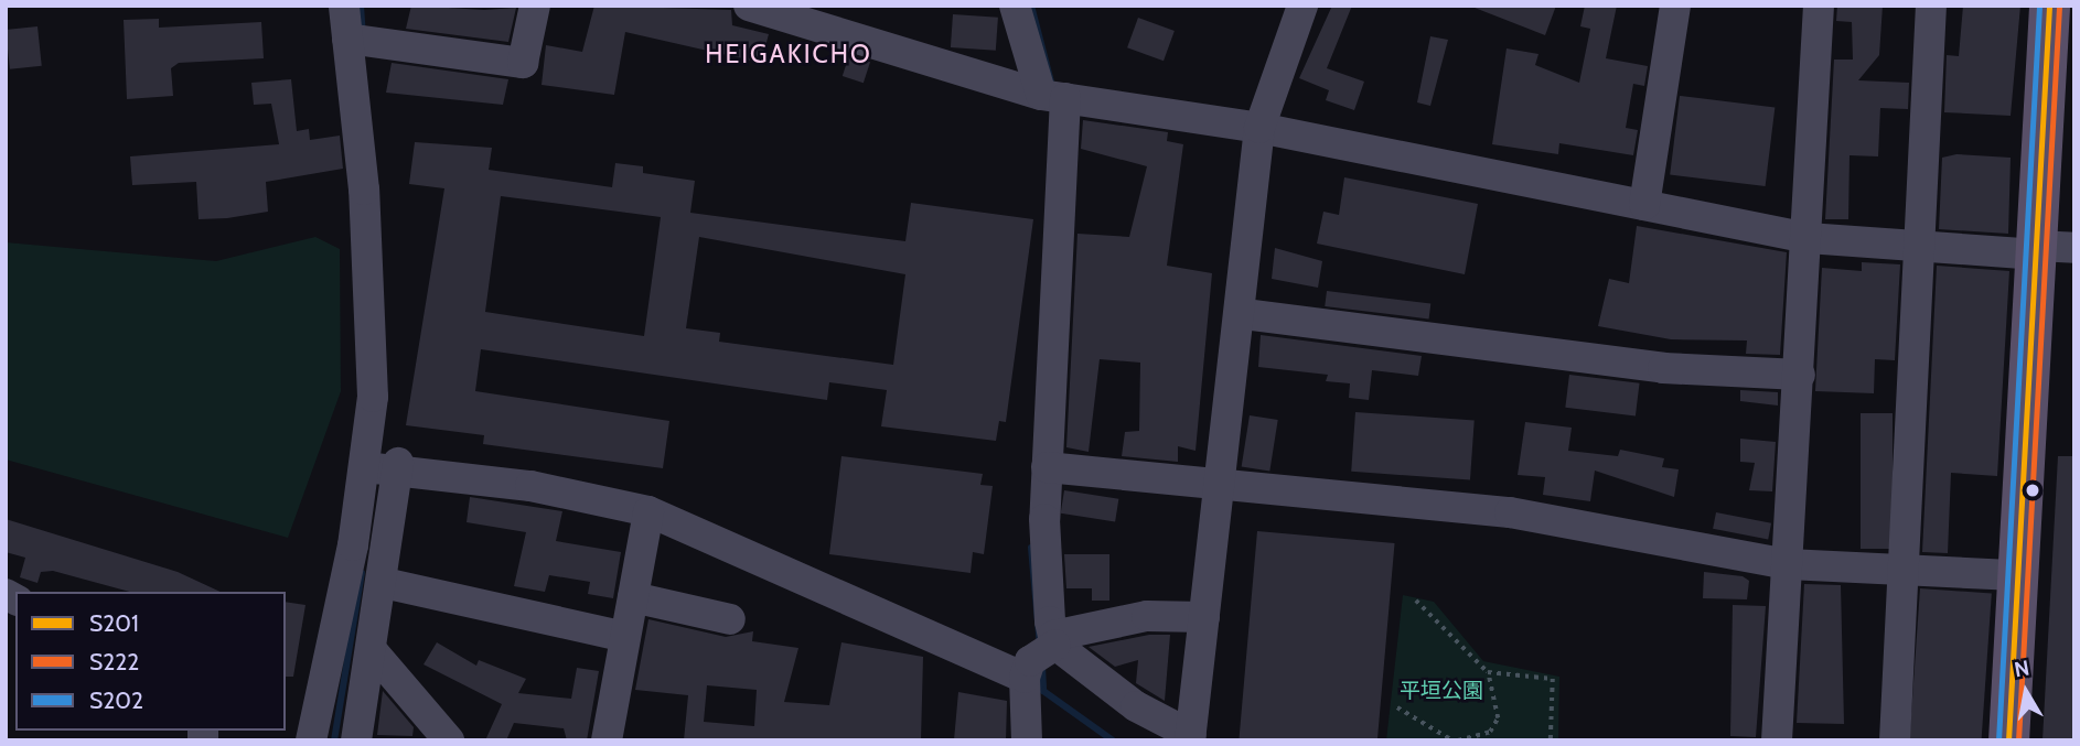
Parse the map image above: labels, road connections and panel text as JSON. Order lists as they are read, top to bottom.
{
  "districts": ["HEIGAKICHO"],
  "parks": ["平垣公園"],
  "lines": ["transit line S201", "transit line S222", "transit line S202"],
  "legend": ["S201", "S222", "S202"],
  "north": "top"
}
